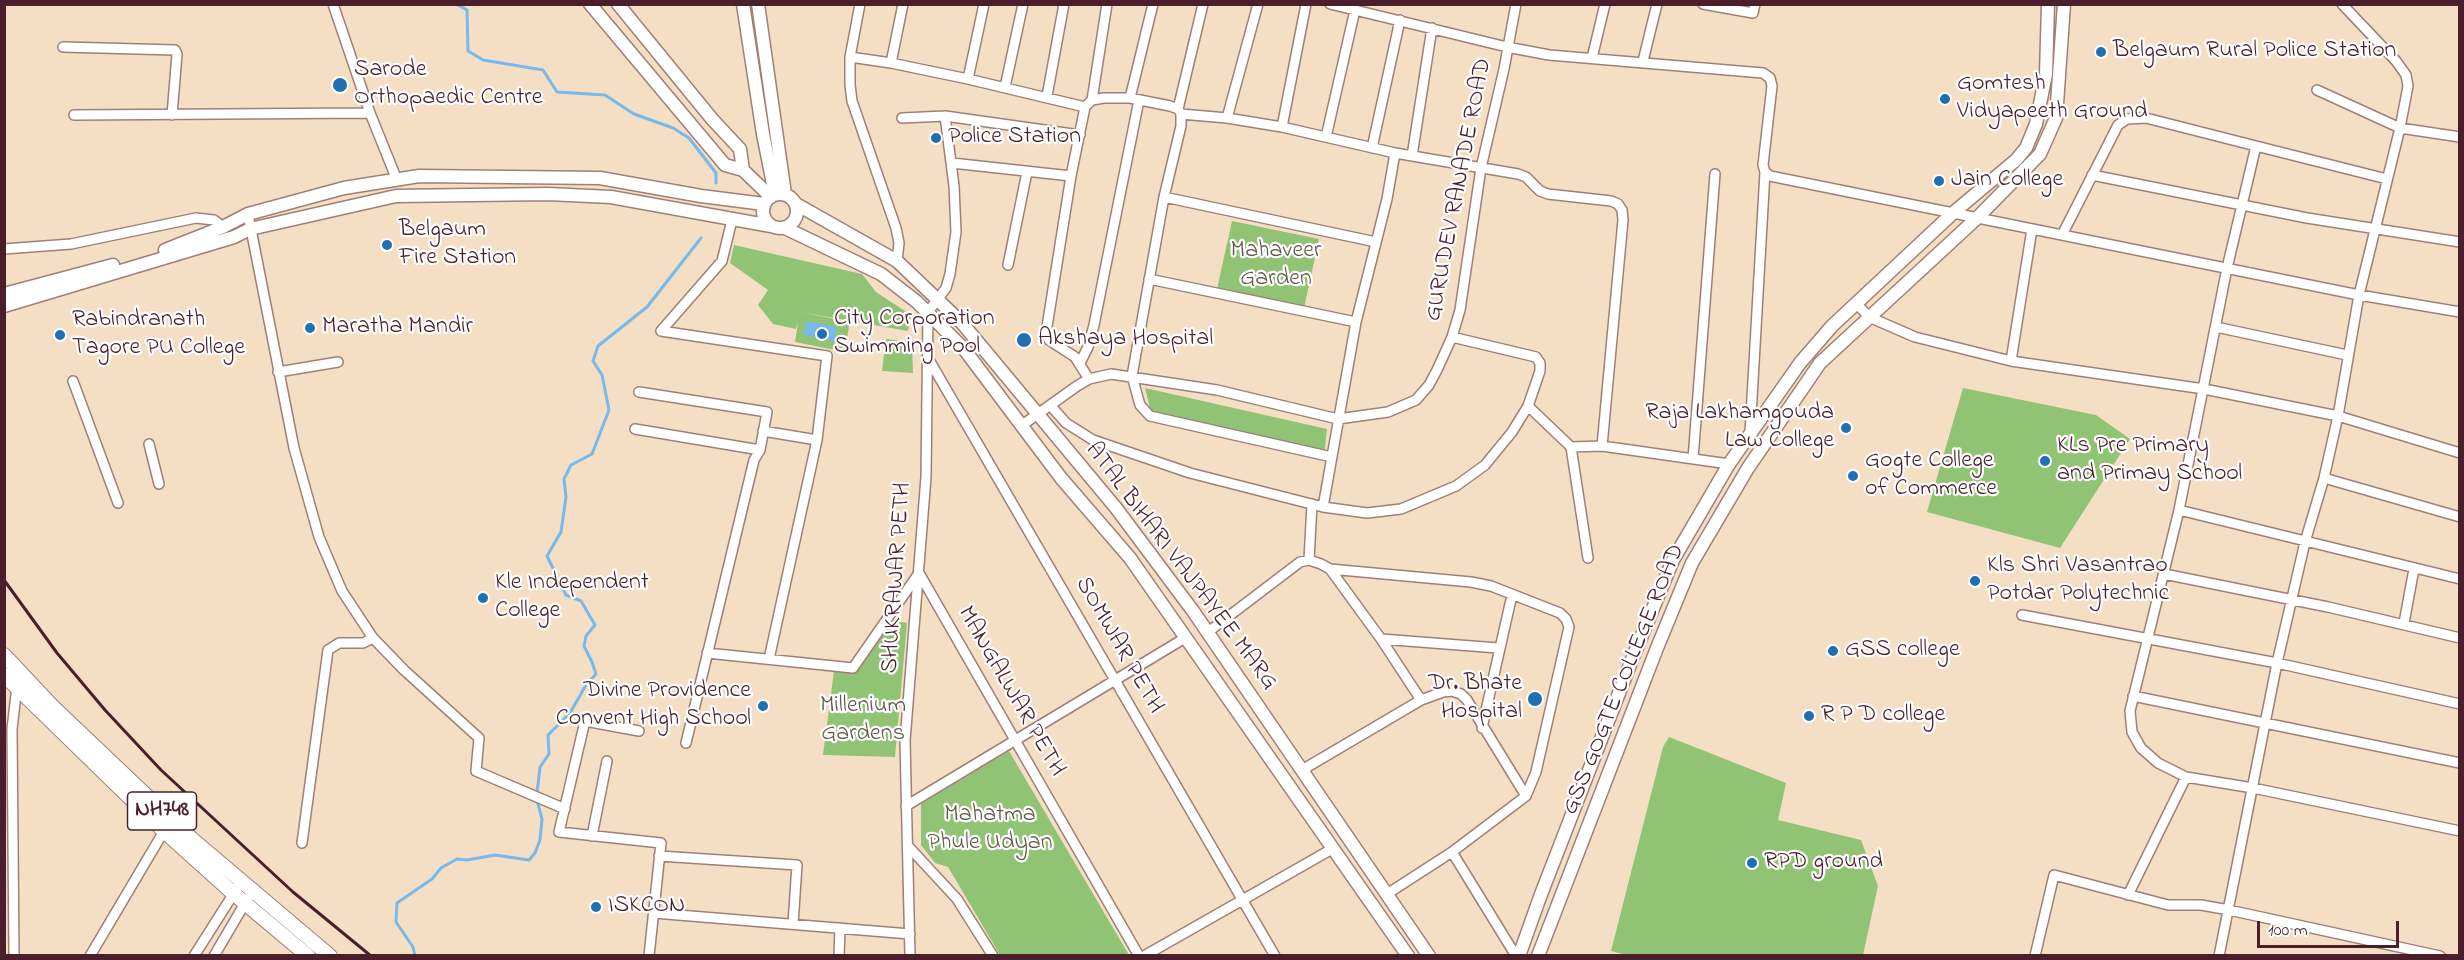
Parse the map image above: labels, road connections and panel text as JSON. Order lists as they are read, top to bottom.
{
  "streets": {
    "highway": ["NH748"],
    "main road": ["ATAL BIHARI VAJPAYEE MARG", "GSS GOGTE COLLEGE ROAD"],
    "street": [
      "GURUDEV RANADE ROAD",
      "SHUKRAWAR PETH",
      "SOMWAR PETH",
      "MANGALWAR PETH"
    ]
  },
  "crossings": [
    ["GURUDEV RANADE ROAD", "ATAL BIHARI VAJPAYEE MARG"],
    ["ATAL BIHARI VAJPAYEE MARG", "SHUKRAWAR PETH"],
    ["SHUKRAWAR PETH", "SOMWAR PETH"],
    ["SHUKRAWAR PETH", "MANGALWAR PETH"]
  ],
  "parks": ["Mahaveer Garden", "Millenium Gardens", "Mahatma Phule Udyan"],
  "places": [
    "Belgaum Rural Police Station",
    "Sarode Orthopaedic Centre",
    "Gomtesh Vidyapeeth Ground",
    "Police Station",
    "Jain College",
    "Belgaum Fire Station",
    "Maratha Mandir",
    "City Corporation Swimming Pool",
    "Rabindranath Tagore PU College",
    "Akshaya Hospital",
    "Raja Lakhamgouda Law College",
    "KLs Pre Primary and Primay School",
    "Gogte College of Commerce",
    "Kls Shri Vasantrao Potdar Polytechnic",
    "Kle Independent College",
    "GSS college",
    "Dr. Bhate Hospital",
    "Divine Providence Convent High School",
    "R P D college",
    "RPD ground",
    "ISKCON"
  ],
  "scale_bar": "100 m"
}
